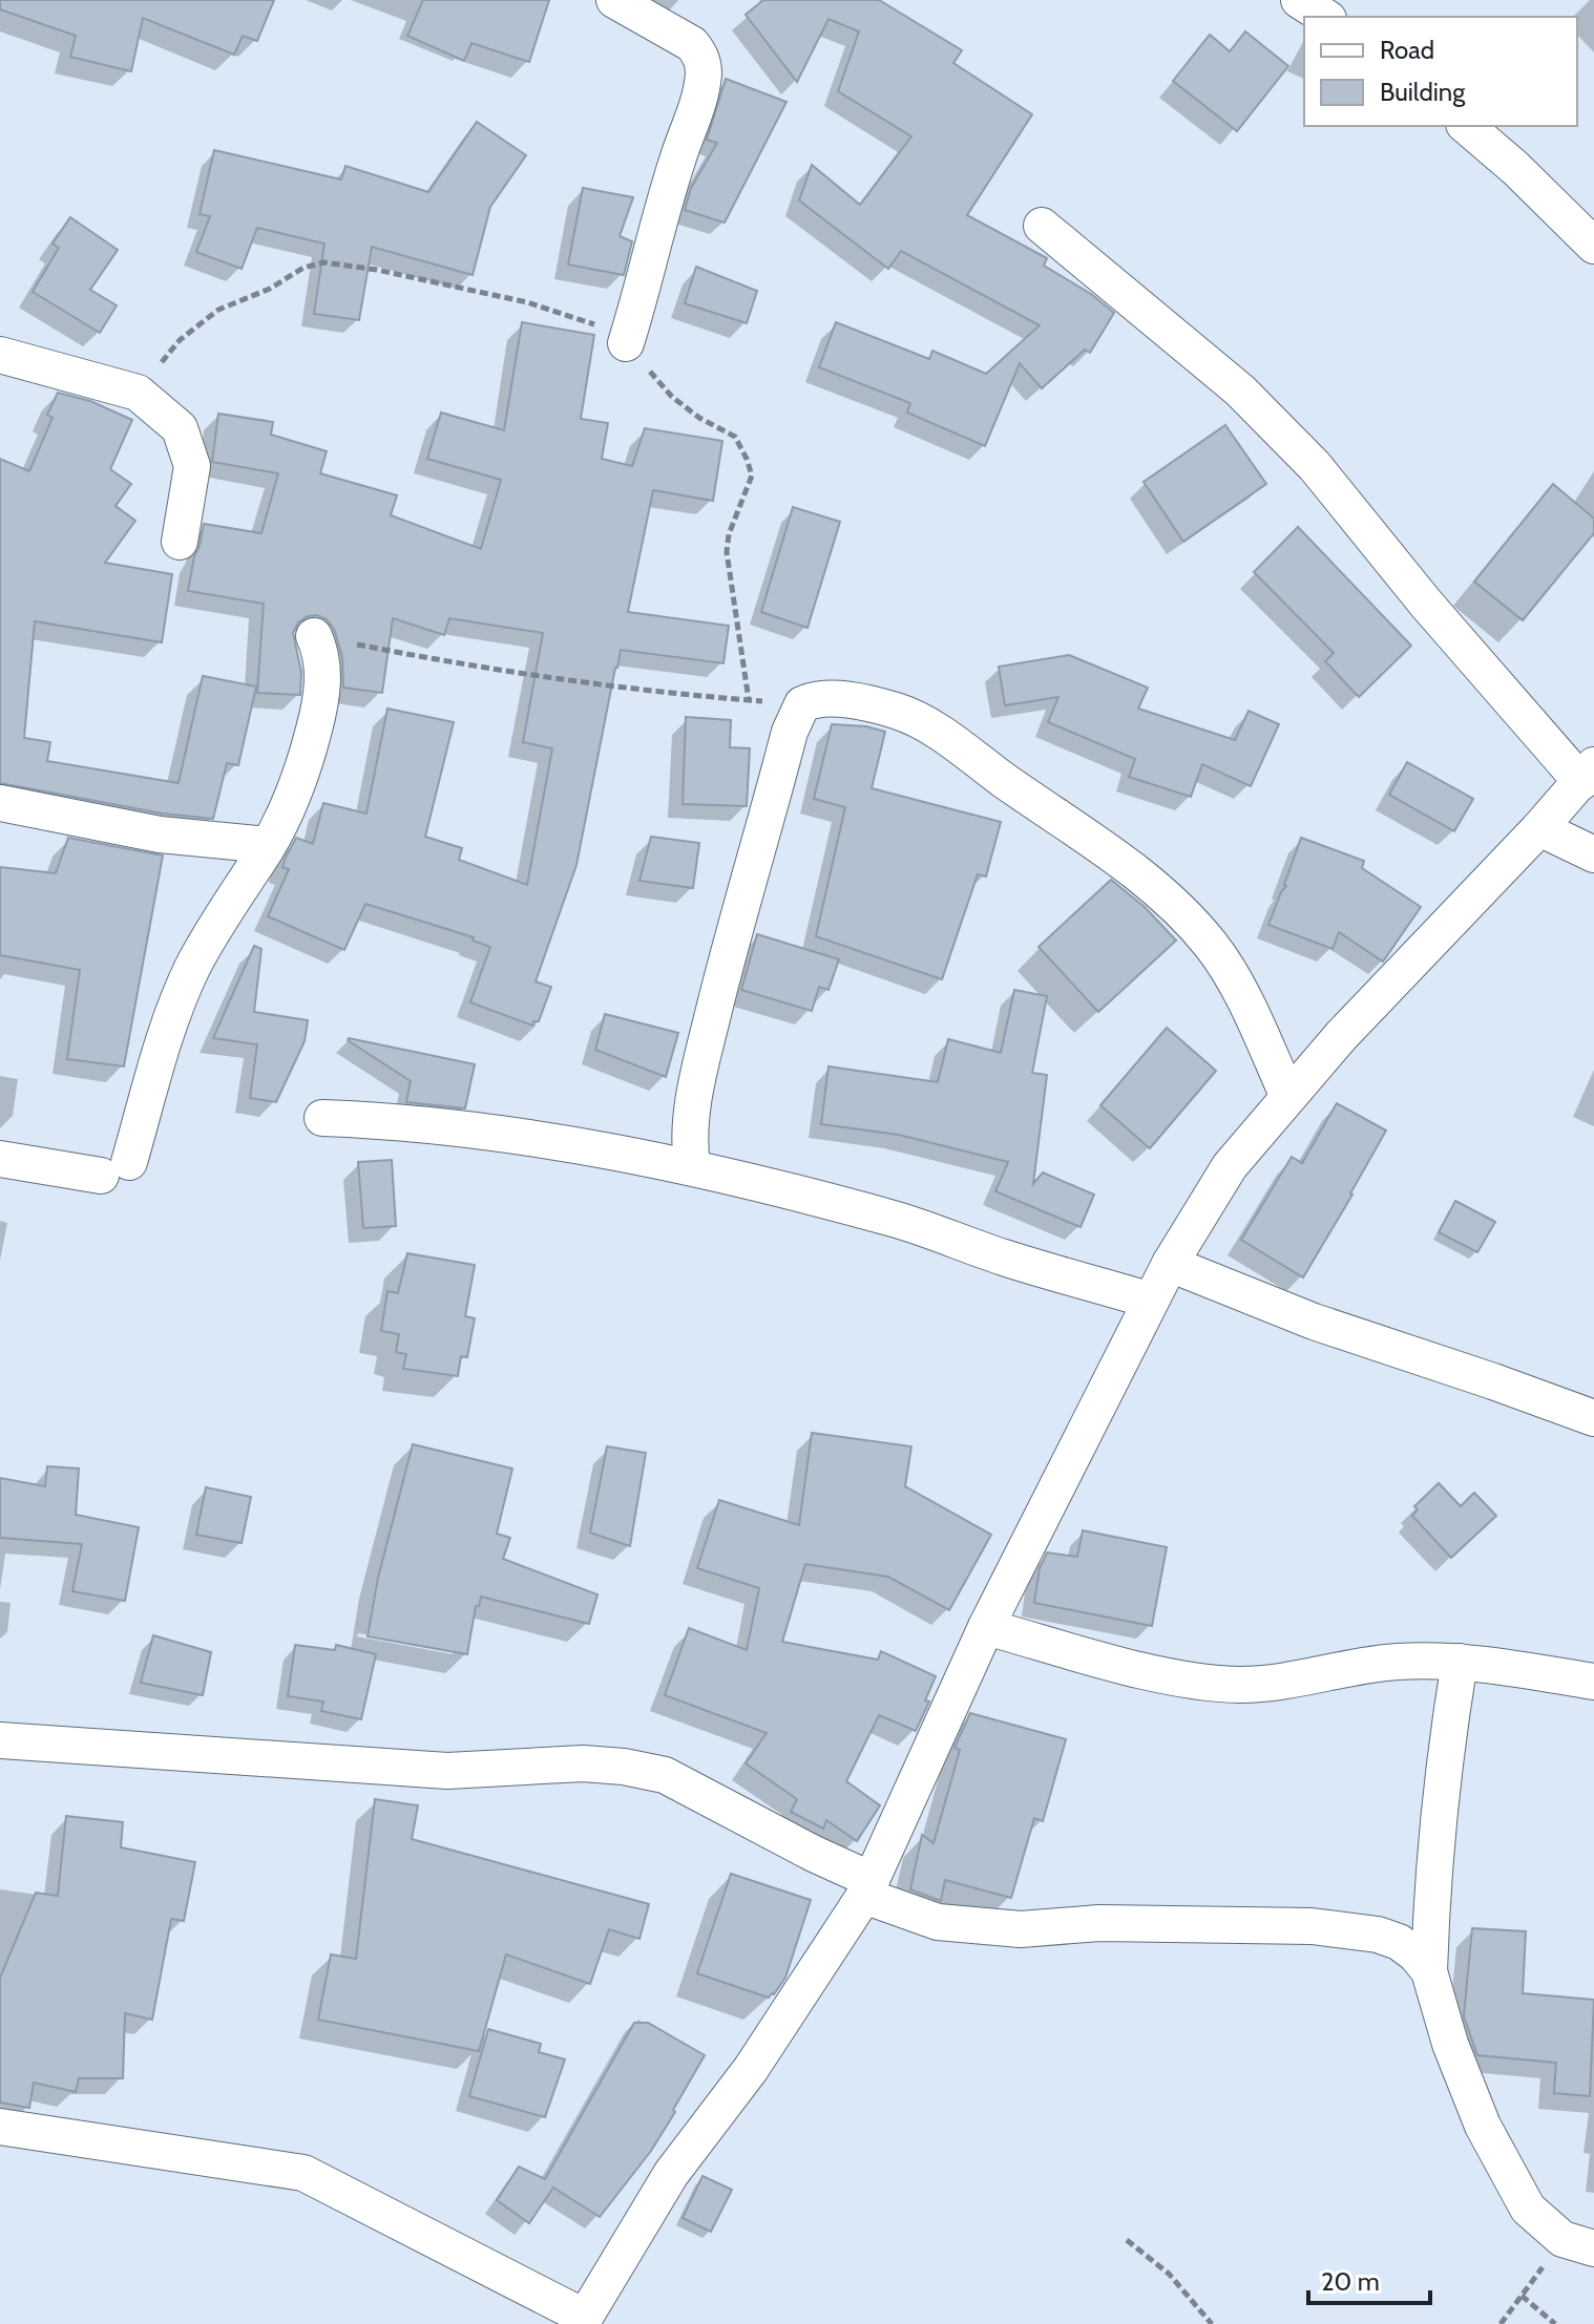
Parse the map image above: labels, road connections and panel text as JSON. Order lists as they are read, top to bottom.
{
  "legend": ["Road", "Building"],
  "scale_bar": "20 m"
}
